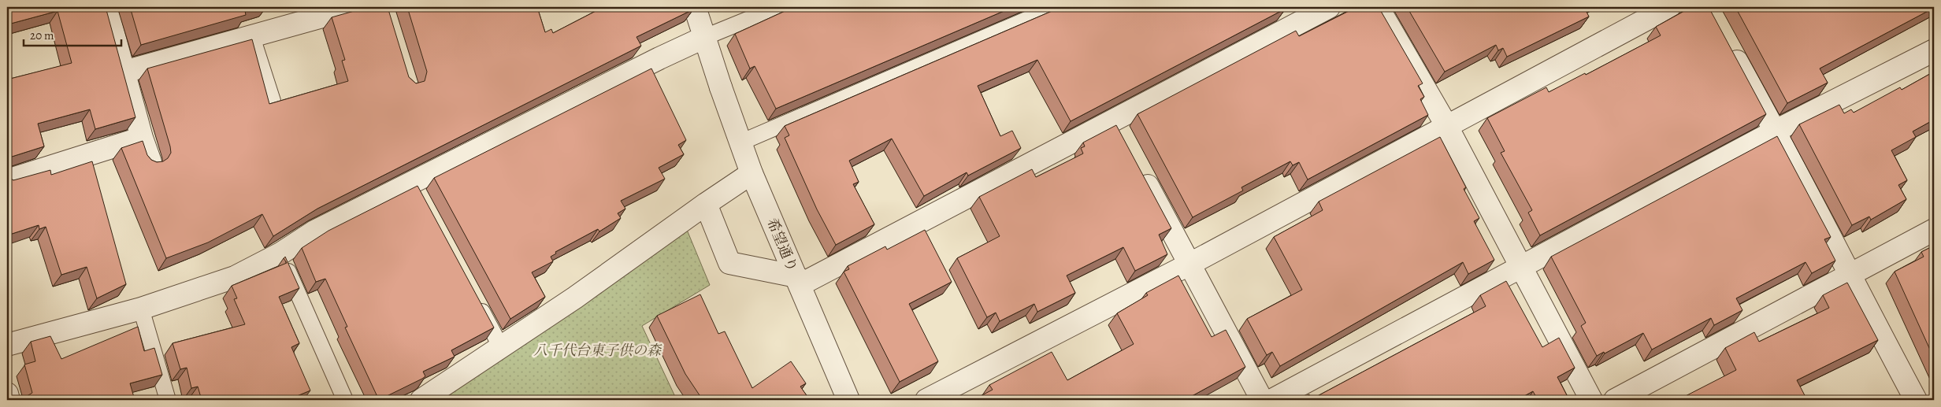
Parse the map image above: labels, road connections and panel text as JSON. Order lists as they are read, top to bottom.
{
  "streets": {
    "street": ["希望通り"]
  },
  "parks": ["八千代台東子供の森"],
  "scale_bar": "20 m"
}
